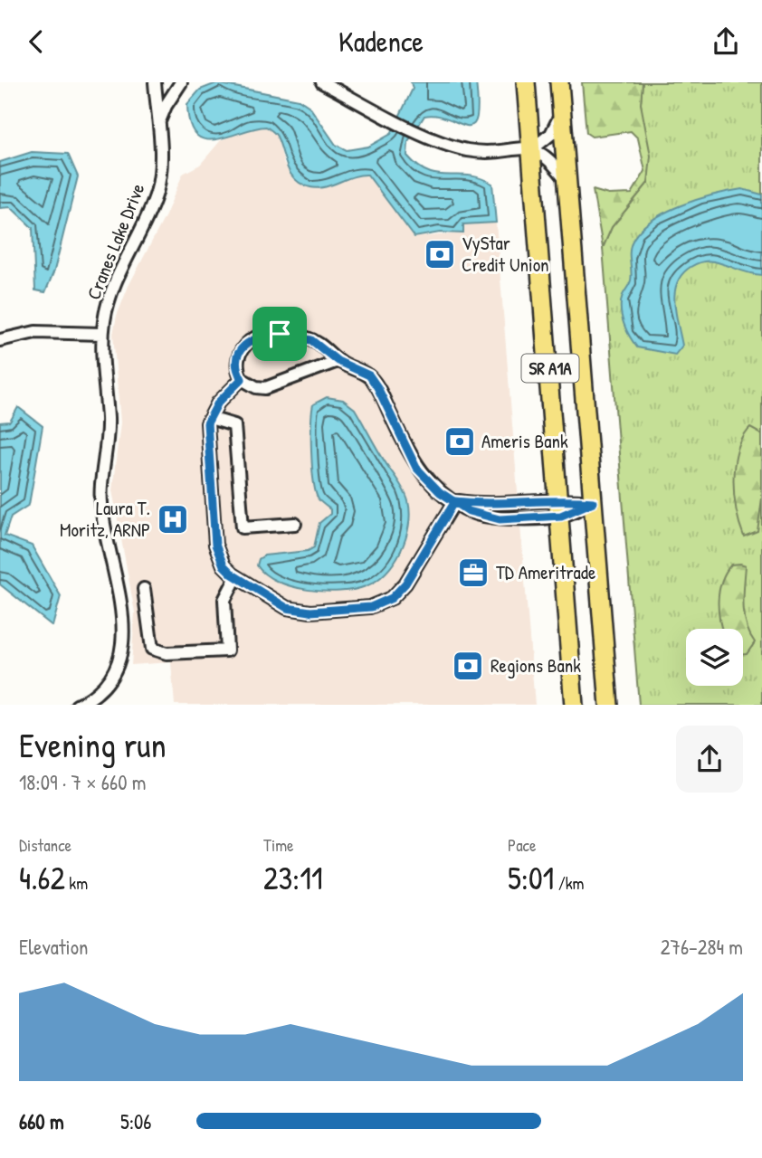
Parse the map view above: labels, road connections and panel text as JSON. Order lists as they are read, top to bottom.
{
  "streets": {
    "main road": ["SR A1A"],
    "street": ["Cranes Lake Drive"]
  },
  "places": {
    "bank": ["VyStar Credit Union", "Ameris Bank", "Regions Bank"],
    "hospital": ["Laura T. Moritz, ARNP"],
    "office": ["TD Ameritrade"]
  },
  "page": {
    "header": "Kadence",
    "heading": ["Evening run", "18:09 · 7 × 660 m"],
    "stats": [
      ["Distance", "4.62 km"],
      ["Time", "23:11"],
      ["Pace", "5:01 /km"]
    ],
    "chart": ["Elevation", "276–284 m"],
    "list": [
      {
        "name": "660 m",
        "note": "5:06"
      }
    ]
  }
}
